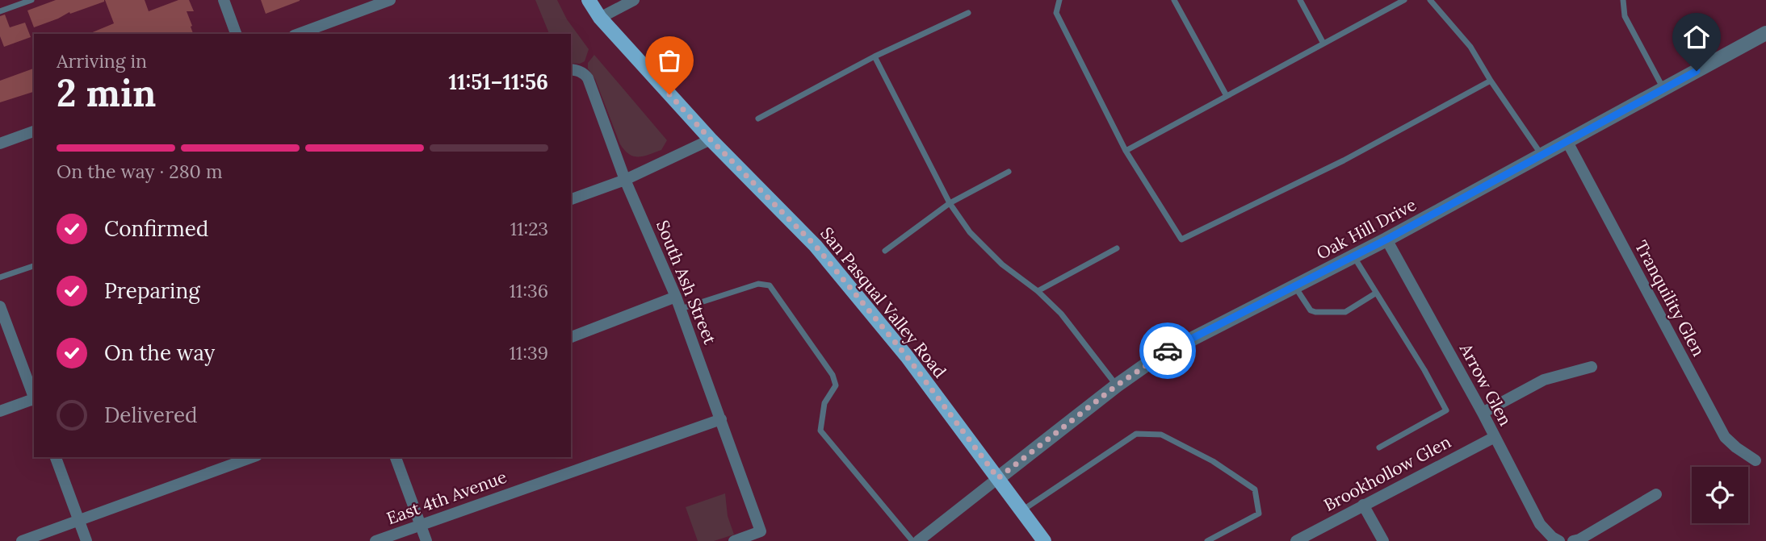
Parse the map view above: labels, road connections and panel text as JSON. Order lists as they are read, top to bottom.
{
  "streets": {
    "main road": ["San Pasqual Valley Road"],
    "street": [
      "Oak Hill Drive",
      "South Ash Street",
      "Tranquility Glen",
      "Arrow Glen",
      "Brookhollow Glen",
      "East 4th Avenue"
    ]
  },
  "crossings": [
    ["Oak Hill Drive", "Tranquility Glen"],
    ["Oak Hill Drive", "San Pasqual Valley Road"],
    ["Oak Hill Drive", "Arrow Glen"],
    ["South Ash Street", "East 4th Avenue"],
    ["Arrow Glen", "Brookhollow Glen"]
  ],
  "page": {
    "heading": ["2 min", "Arriving in", "11:51–11:56"],
    "bar": "On the way · 280 m",
    "list": [
      ["Confirmed", "11:23"],
      ["Preparing", "11:36"],
      ["On the way", "11:39"],
      "Delivered"
    ]
  }
}
